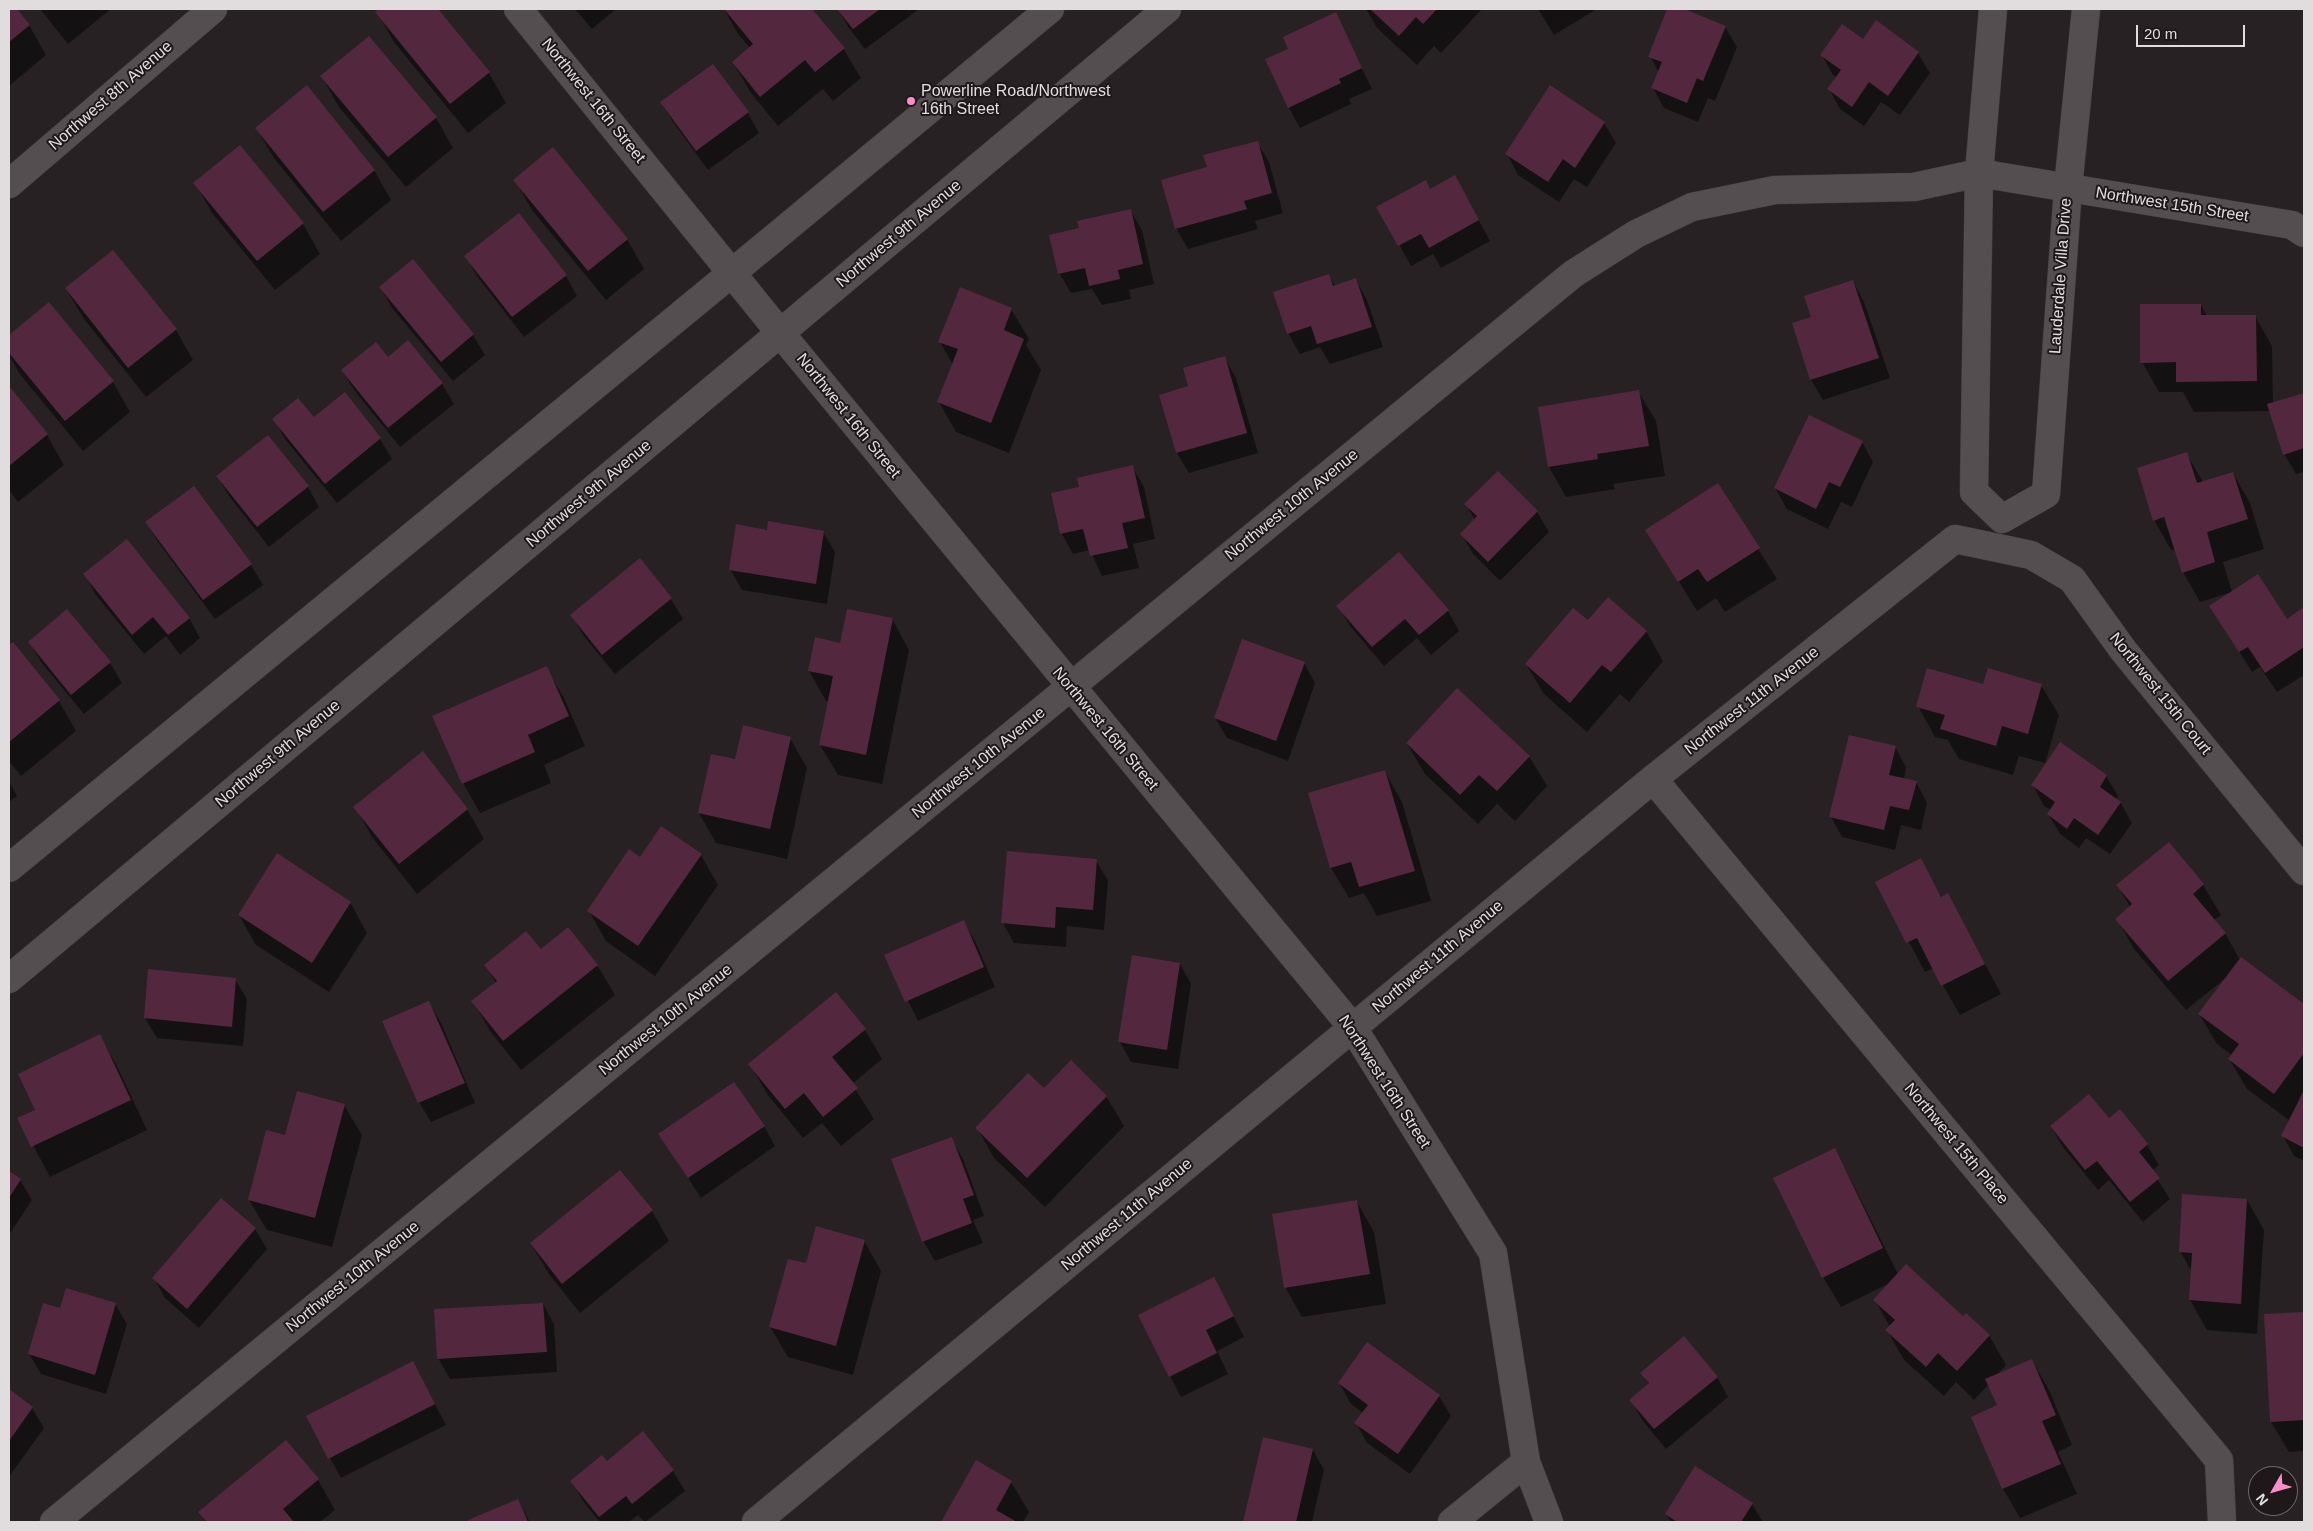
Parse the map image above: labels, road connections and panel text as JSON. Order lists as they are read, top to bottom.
{
  "streets": {
    "street": [
      "Northwest 8th Avenue",
      "Northwest 16th Street",
      "Northwest 15th Street",
      "Northwest 9th Avenue",
      "Lauderdale Villa Drive",
      "Northwest 10th Avenue",
      "Northwest 15th Court",
      "Northwest 11th Avenue",
      "Northwest 15th Place"
    ]
  },
  "crossings": [
    ["Northwest 16th Street", "Northwest 9th Avenue"],
    ["Northwest 16th Street", "Northwest 10th Avenue"],
    ["Northwest 16th Street", "Northwest 11th Avenue"],
    ["Northwest 15th Street", "Lauderdale Villa Drive"],
    ["Northwest 15th Street", "Northwest 10th Avenue"],
    ["Northwest 15th Court", "Northwest 11th Avenue"],
    ["Northwest 11th Avenue", "Northwest 15th Place"]
  ],
  "places": ["Powerline Road/Northwest 16th Street"],
  "scale_bar": "20 m",
  "north": "bottom left"
}
